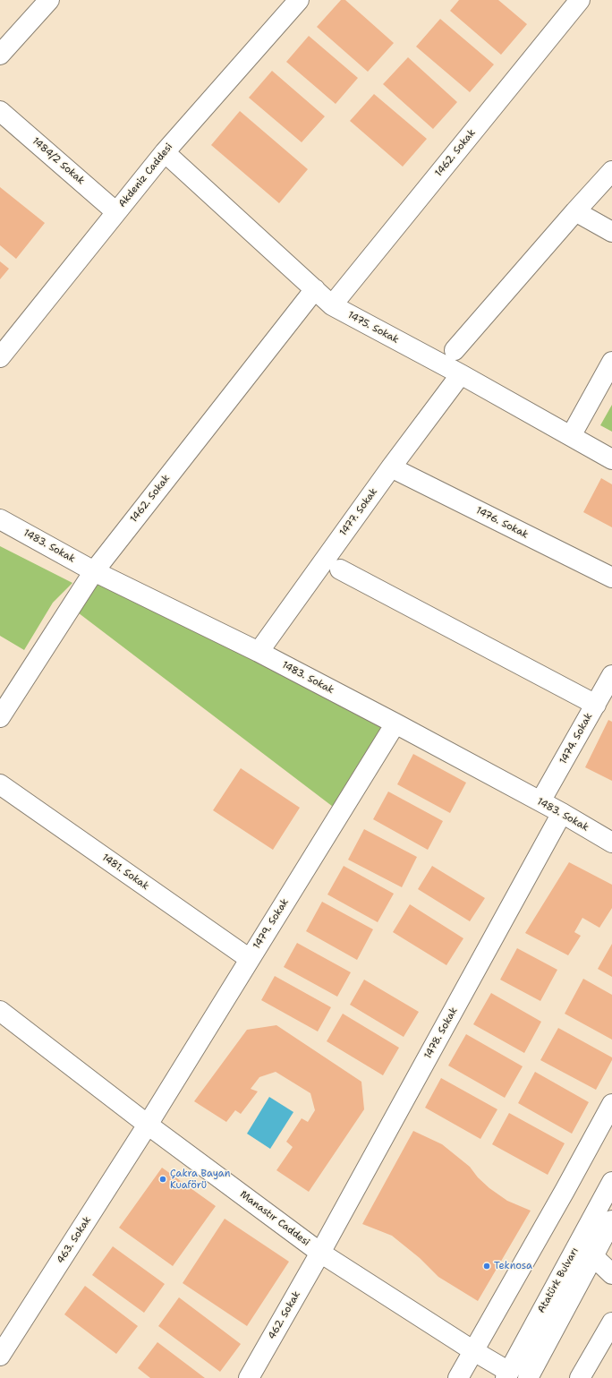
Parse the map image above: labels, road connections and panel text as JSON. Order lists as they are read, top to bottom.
{
  "streets": {
    "street": [
      "1462. Sokak",
      "1484/2 Sokak",
      "Akdeniz Caddesi",
      "1475. Sokak",
      "1477. Sokak",
      "1476. Sokak",
      "1483. Sokak",
      "1474. Sokak",
      "1481. Sokak",
      "1479. Sokak",
      "1478. Sokak",
      "Manastır Caddesi",
      "463. Sokak",
      "Atatürk Bulvarı",
      "462. Sokak"
    ]
  },
  "crossings": [
    ["1462. Sokak", "1475. Sokak"],
    ["1462. Sokak", "1483. Sokak"],
    ["1484/2 Sokak", "Akdeniz Caddesi"],
    ["Akdeniz Caddesi", "1475. Sokak"],
    ["1475. Sokak", "1477. Sokak"],
    ["1477. Sokak", "1476. Sokak"],
    ["1477. Sokak", "1483. Sokak"],
    ["1483. Sokak", "1474. Sokak"],
    ["1483. Sokak", "1479. Sokak"],
    ["1483. Sokak", "1478. Sokak"],
    ["1481. Sokak", "1479. Sokak"],
    ["1479. Sokak", "Manastır Caddesi"],
    ["1479. Sokak", "463. Sokak"],
    ["1478. Sokak", "Manastır Caddesi"],
    ["1478. Sokak", "462. Sokak"],
    ["Manastır Caddesi", "463. Sokak"],
    ["Manastır Caddesi", "Atatürk Bulvarı"],
    ["Manastır Caddesi", "462. Sokak"]
  ],
  "places": ["Çakra Bayan Kuaförü", "Teknosa"]
}
